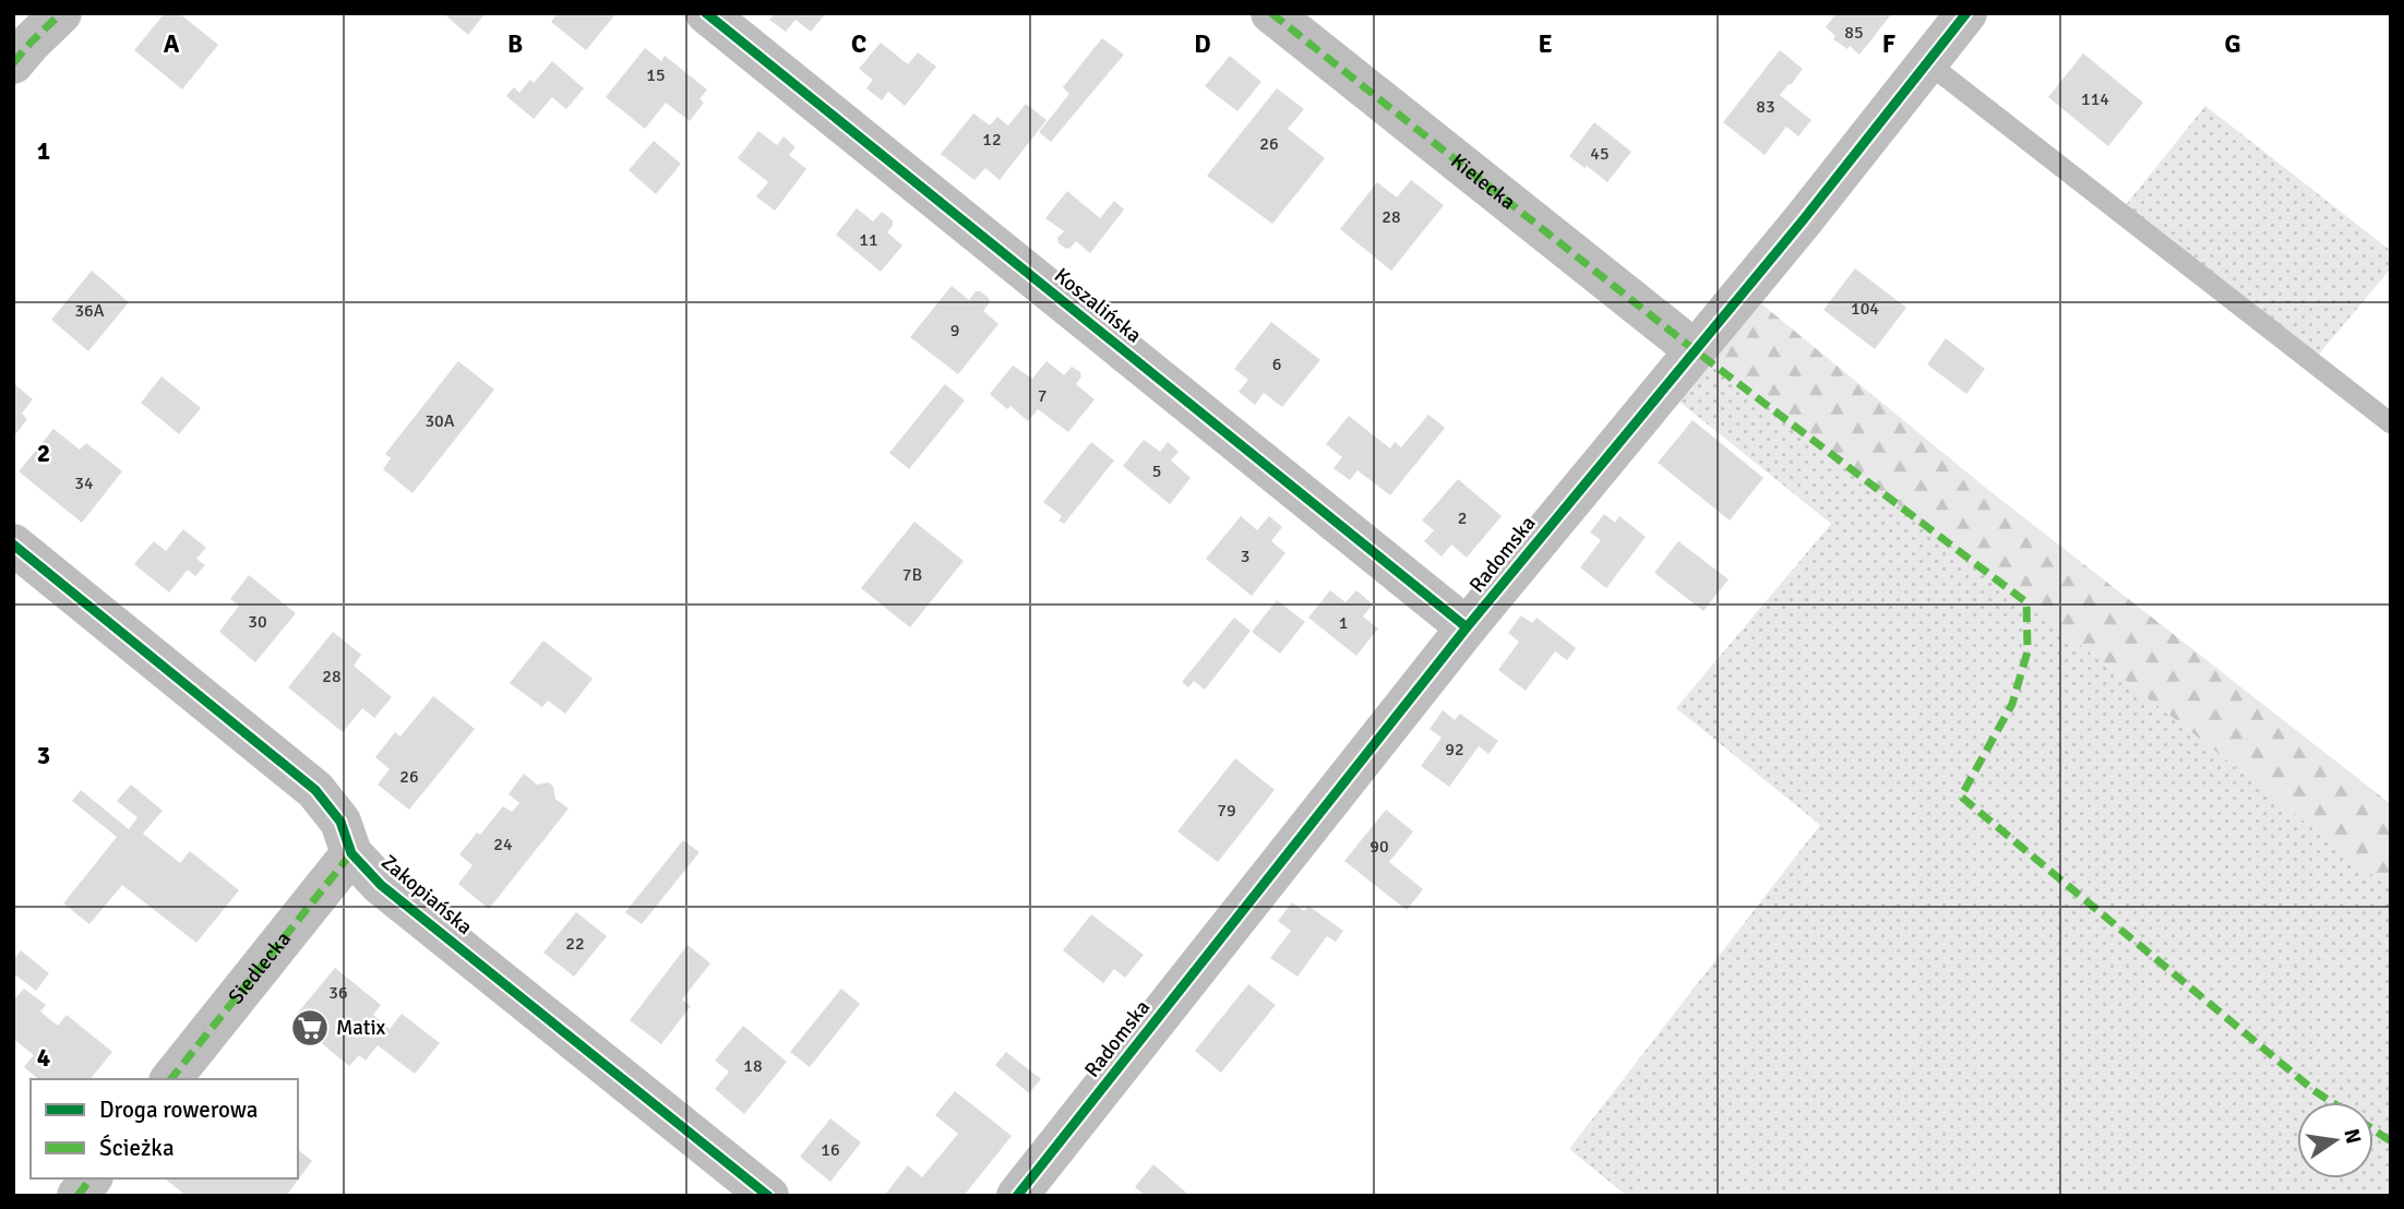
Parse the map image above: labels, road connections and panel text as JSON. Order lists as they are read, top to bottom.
{
  "streets": {
    "street": [
      "Kielecka",
      "Koszalińska",
      "Radomska",
      "Zakopiańska",
      "Siedlecka"
    ]
  },
  "crossings": [
    ["Kielecka", "Radomska"],
    ["Koszalińska", "Radomska"],
    ["Zakopiańska", "Siedlecka"]
  ],
  "places": {
    "supermarket": ["Matix"]
  },
  "house_numbers": [
    "85",
    "15",
    "114",
    "83",
    "12",
    "26",
    "45",
    "28",
    "11",
    "104",
    "36A",
    "9",
    "6",
    "7",
    "30A",
    "5",
    "34",
    "2",
    "3",
    "7B",
    "30",
    "1",
    "28",
    "92",
    "26",
    "79",
    "24",
    "90",
    "22",
    "36",
    "18",
    "16"
  ],
  "legend": ["Droga rowerowa", "Ścieżka"],
  "north": "right",
  "grid": {
    "columns": [
      "A",
      "B",
      "C",
      "D",
      "E",
      "F",
      "G"
    ],
    "rows": [
      "1",
      "2",
      "3",
      "4"
    ]
  }
}
